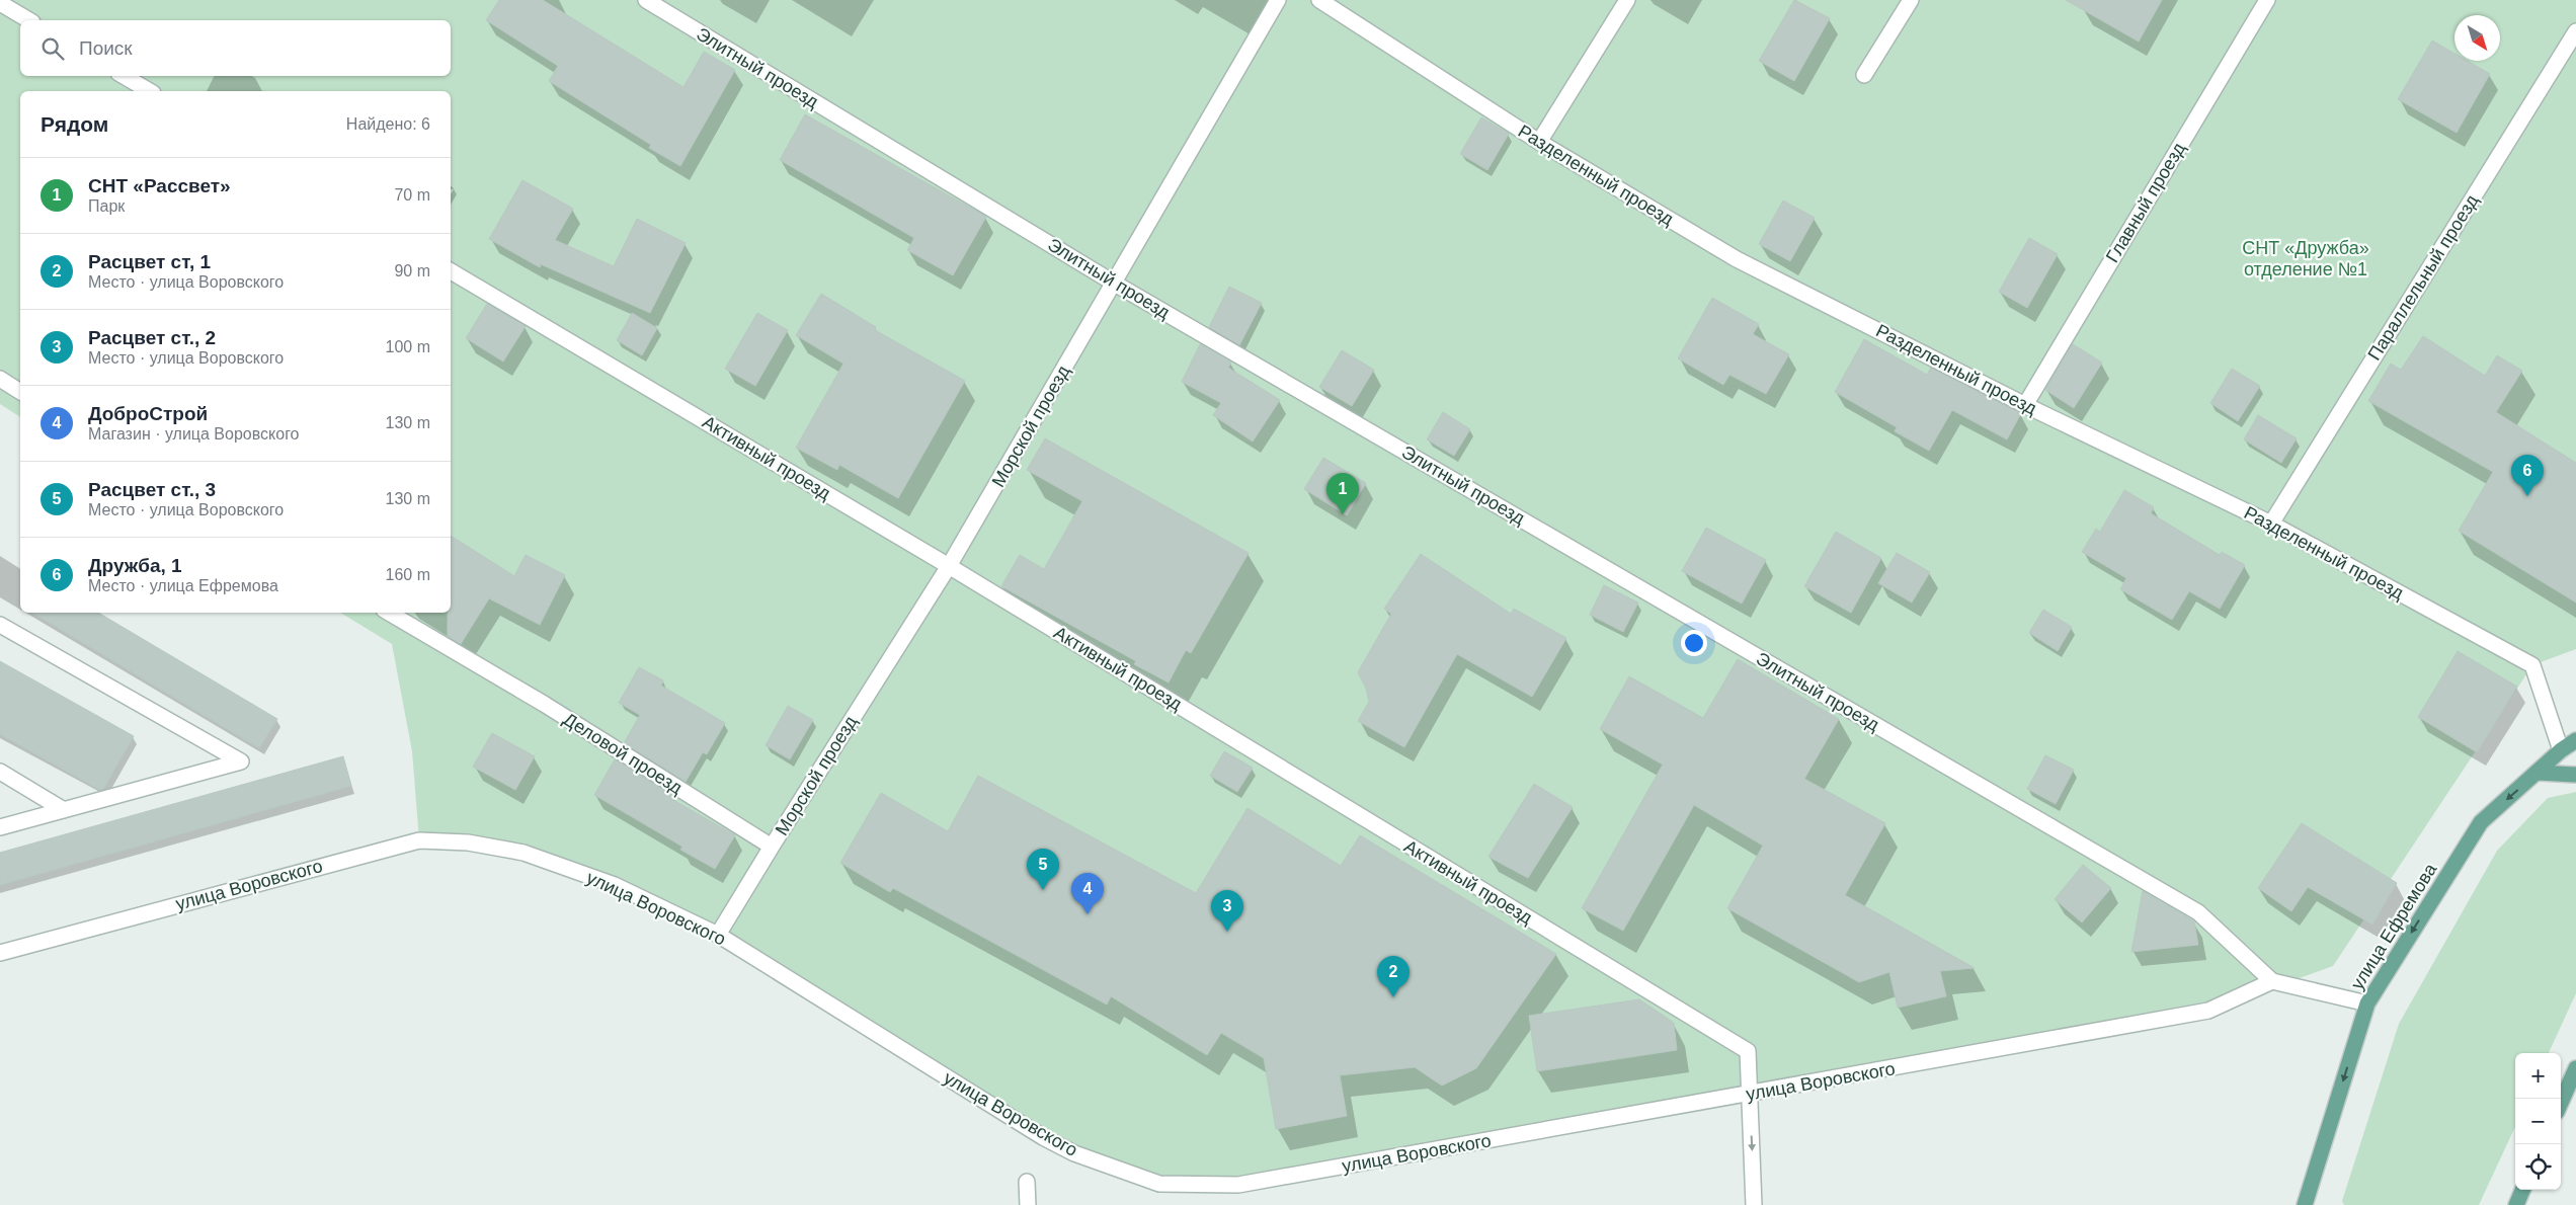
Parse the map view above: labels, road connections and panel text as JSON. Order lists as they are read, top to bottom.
{
  "streets": {
    "main road": ["улица Ефремова"],
    "street": [
      "Элитный проезд",
      "Разделенный проезд",
      "Главный проезд",
      "Параллельный проезд",
      "Морской проезд",
      "Активный проезд",
      "Деловой проезд",
      "улица Воровского"
    ]
  },
  "crossings": [
    ["Элитный проезд", "Морской проезд"],
    ["Элитный проезд", "улица Воровского"],
    ["Разделенный проезд", "Главный проезд"],
    ["Разделенный проезд", "Параллельный проезд"],
    ["Разделенный проезд", "улица Ефремова"],
    ["Морской проезд", "Активный проезд"],
    ["Морской проезд", "Деловой проезд"],
    ["Активный проезд", "улица Воровского"]
  ],
  "one_way": ["улица Ефремова"],
  "parks": ["СНТ «Дружба» отделение №1"],
  "north": "bottom right",
  "page": {
    "search": "Поиск",
    "heading": ["Рядом", "Найдено: 6"],
    "list": [
      {
        "mark": "1",
        "name": "СНТ «Рассвет»",
        "note": "Парк",
        "value": "70 m"
      },
      {
        "mark": "2",
        "name": "Расцвет ст, 1",
        "note": "Место · улица Воровского",
        "value": "90 m"
      },
      {
        "mark": "3",
        "name": "Расцвет ст., 2",
        "note": "Место · улица Воровского",
        "value": "100 m"
      },
      {
        "mark": "4",
        "name": "ДоброСтрой",
        "note": "Магазин · улица Воровского",
        "value": "130 m"
      },
      {
        "mark": "5",
        "name": "Расцвет ст., 3",
        "note": "Место · улица Воровского",
        "value": "130 m"
      },
      {
        "mark": "6",
        "name": "Дружба, 1",
        "note": "Место · улица Ефремова",
        "value": "160 m"
      }
    ],
    "pins": [
      "6",
      "1",
      "5",
      "4",
      "3",
      "2"
    ],
    "map_buttons": ["+", "−"]
  }
}
